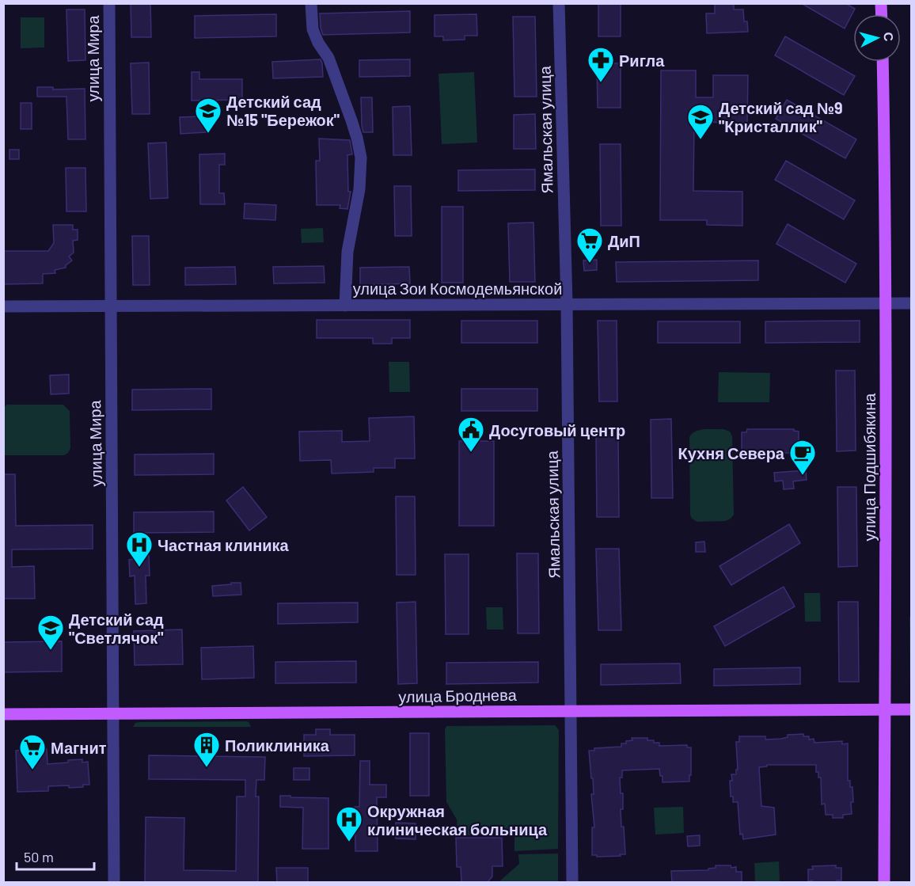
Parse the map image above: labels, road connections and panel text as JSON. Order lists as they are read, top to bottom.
{
  "streets": {
    "main road": ["улица Подшибякина", "улица Броднева"],
    "street": ["улица Мира", "Ямальская улица", "улица Зои Космодемьянской"]
  },
  "crossings": [
    ["улица Мира", "улица Зои Космодемьянской"],
    ["улица Мира", "улица Броднева"],
    ["Ямальская улица", "улица Зои Космодемьянской"],
    ["Ямальская улица", "улица Броднева"],
    ["улица Зои Космодемьянской", "улица Подшибякина"],
    ["улица Подшибякина", "улица Броднева"]
  ],
  "places": {
    "pharmacy": ["Ригла"],
    "school or university": ["Детский сад №15 \"Бережок\"", "Детский сад №9 \"Кристаллик\"", "Детский сад \"Светлячок\""],
    "supermarket": ["ДиП", "Магнит"],
    "public building": ["Досуговый центр"],
    "cafe": ["Кухня Севера"],
    "hospital": ["Частная клиника", "Окружная клиническая больница"],
    "building": ["Поликлиника"]
  },
  "scale_bar": "50 m",
  "north": "right"
}
